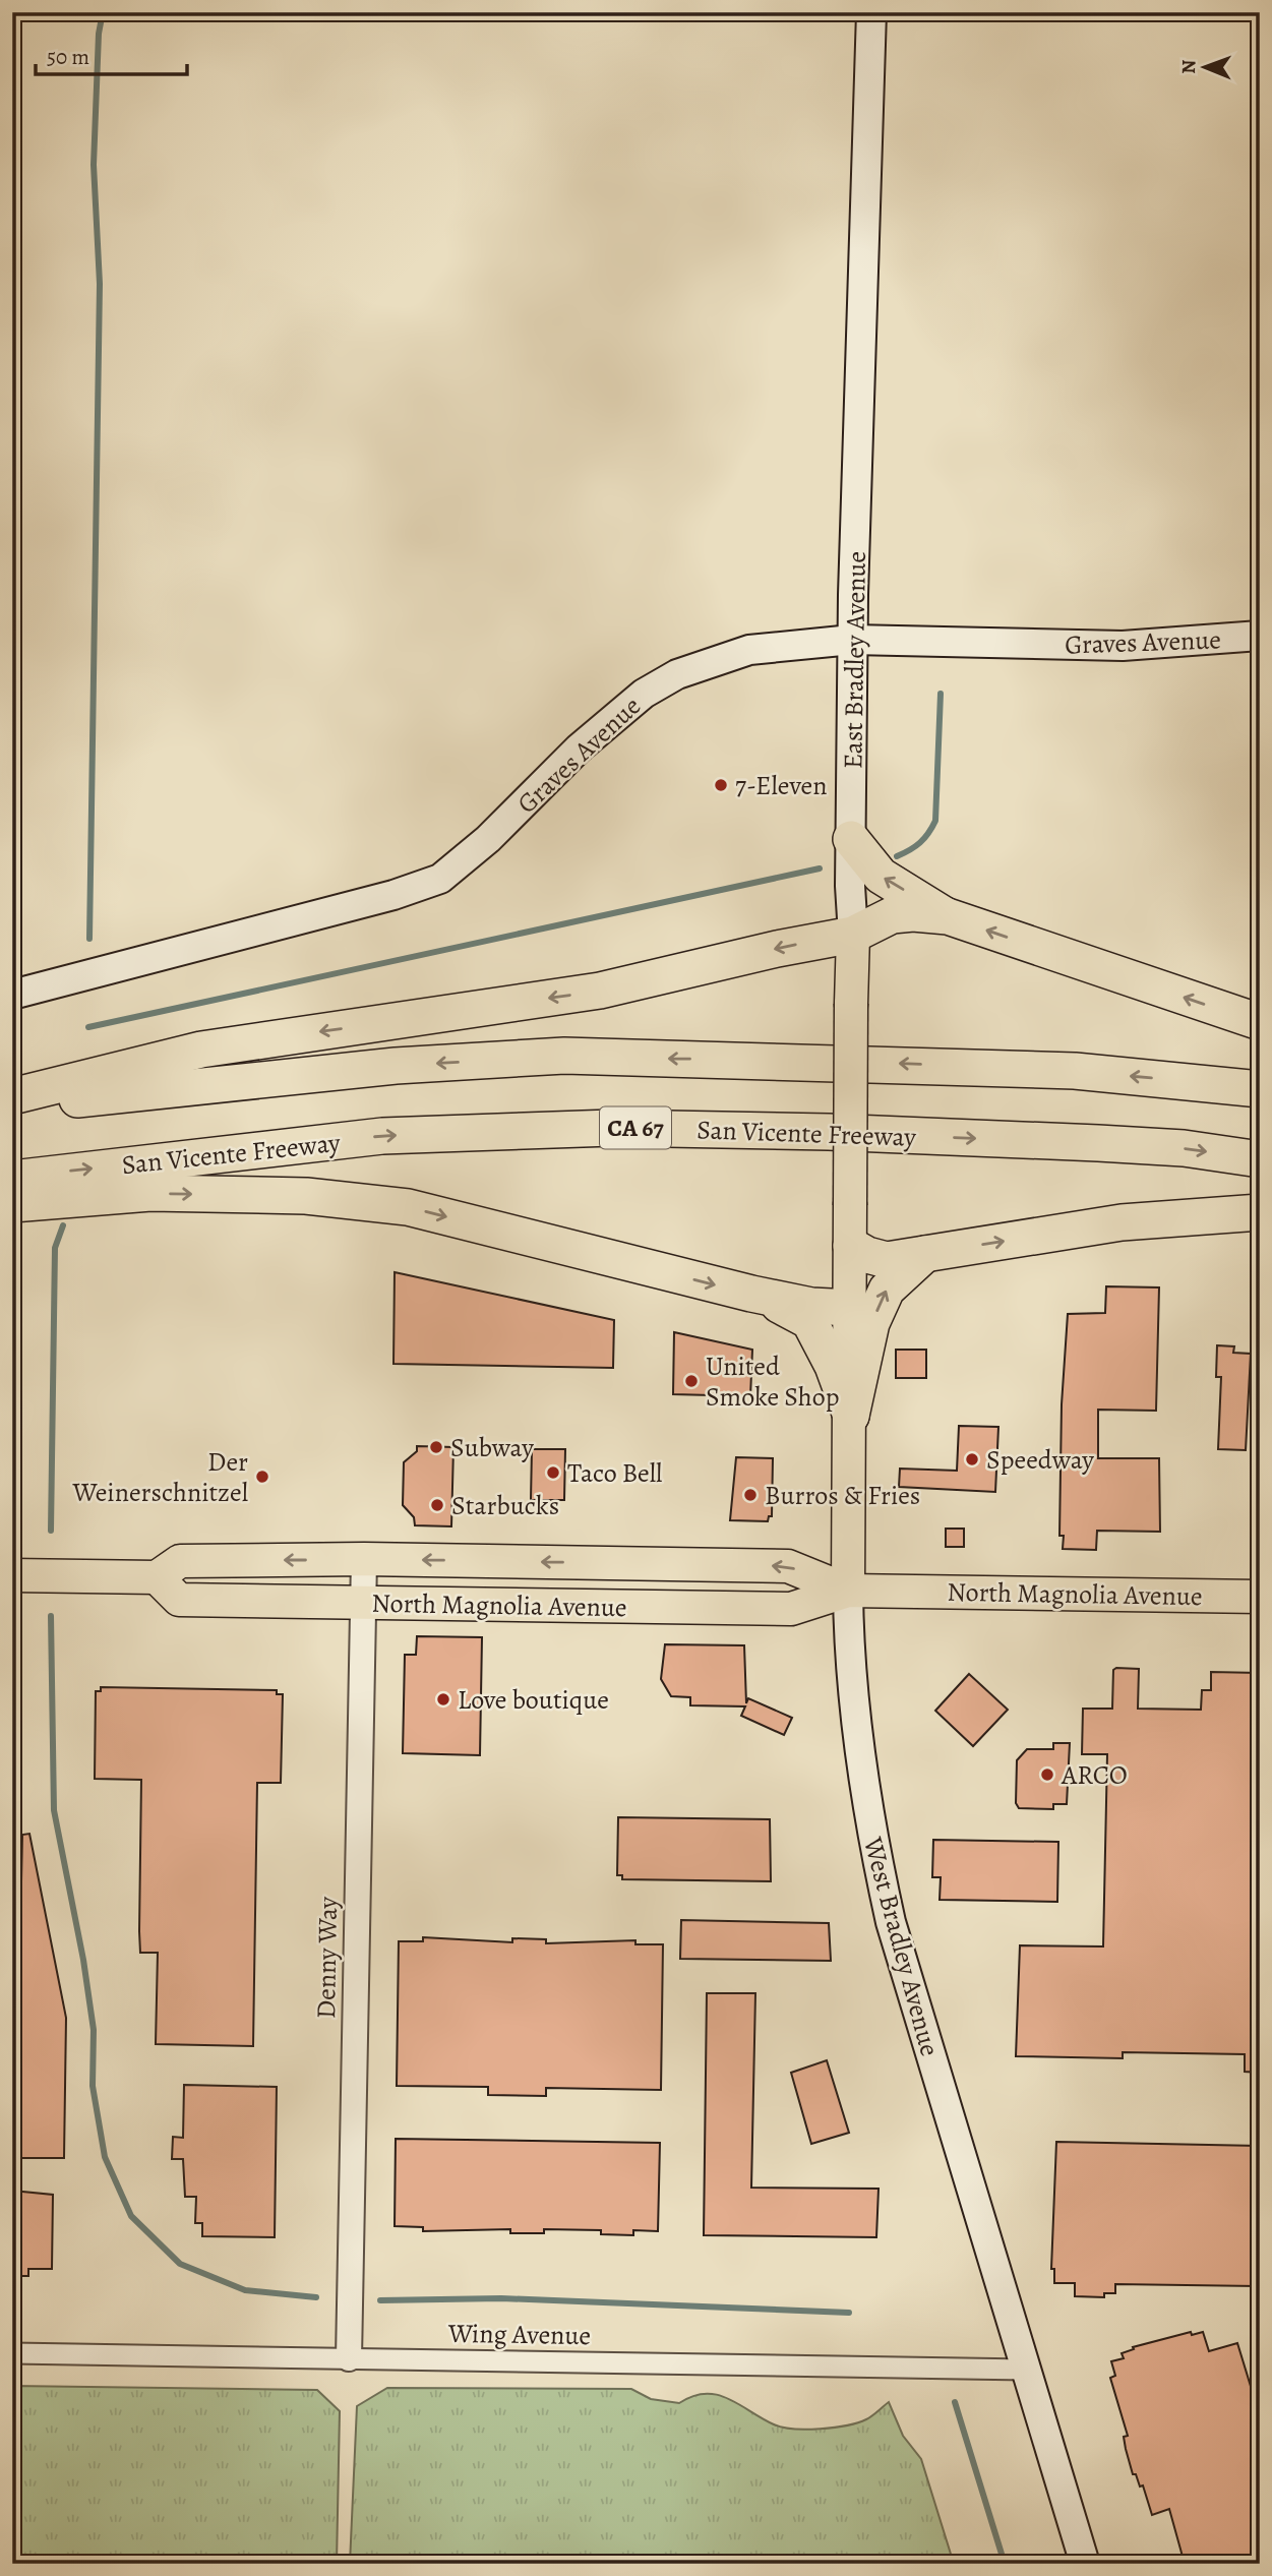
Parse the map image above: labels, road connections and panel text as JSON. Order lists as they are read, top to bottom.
{
  "streets": {
    "highway": ["CA 67", "San Vicente Freeway"],
    "main road": [
      "Graves Avenue",
      "East Bradley Avenue",
      "North Magnolia Avenue",
      "West Bradley Avenue"
    ],
    "street": ["Denny Way", "Wing Avenue"]
  },
  "crossings": [
    ["Graves Avenue", "East Bradley Avenue"],
    ["East Bradley Avenue", "West Bradley Avenue"],
    ["North Magnolia Avenue", "West Bradley Avenue"],
    ["North Magnolia Avenue", "Denny Way"],
    ["West Bradley Avenue", "Wing Avenue"],
    ["Denny Way", "Wing Avenue"]
  ],
  "places": [
    "7-Eleven",
    "United Smoke Shop",
    "Subway",
    "Speedway",
    "Taco Bell",
    "Der Weinerschnitzel",
    "Burros & Fries",
    "Starbucks",
    "Love boutique",
    "ARCO"
  ],
  "scale_bar": "50 m",
  "north": "left"
}
